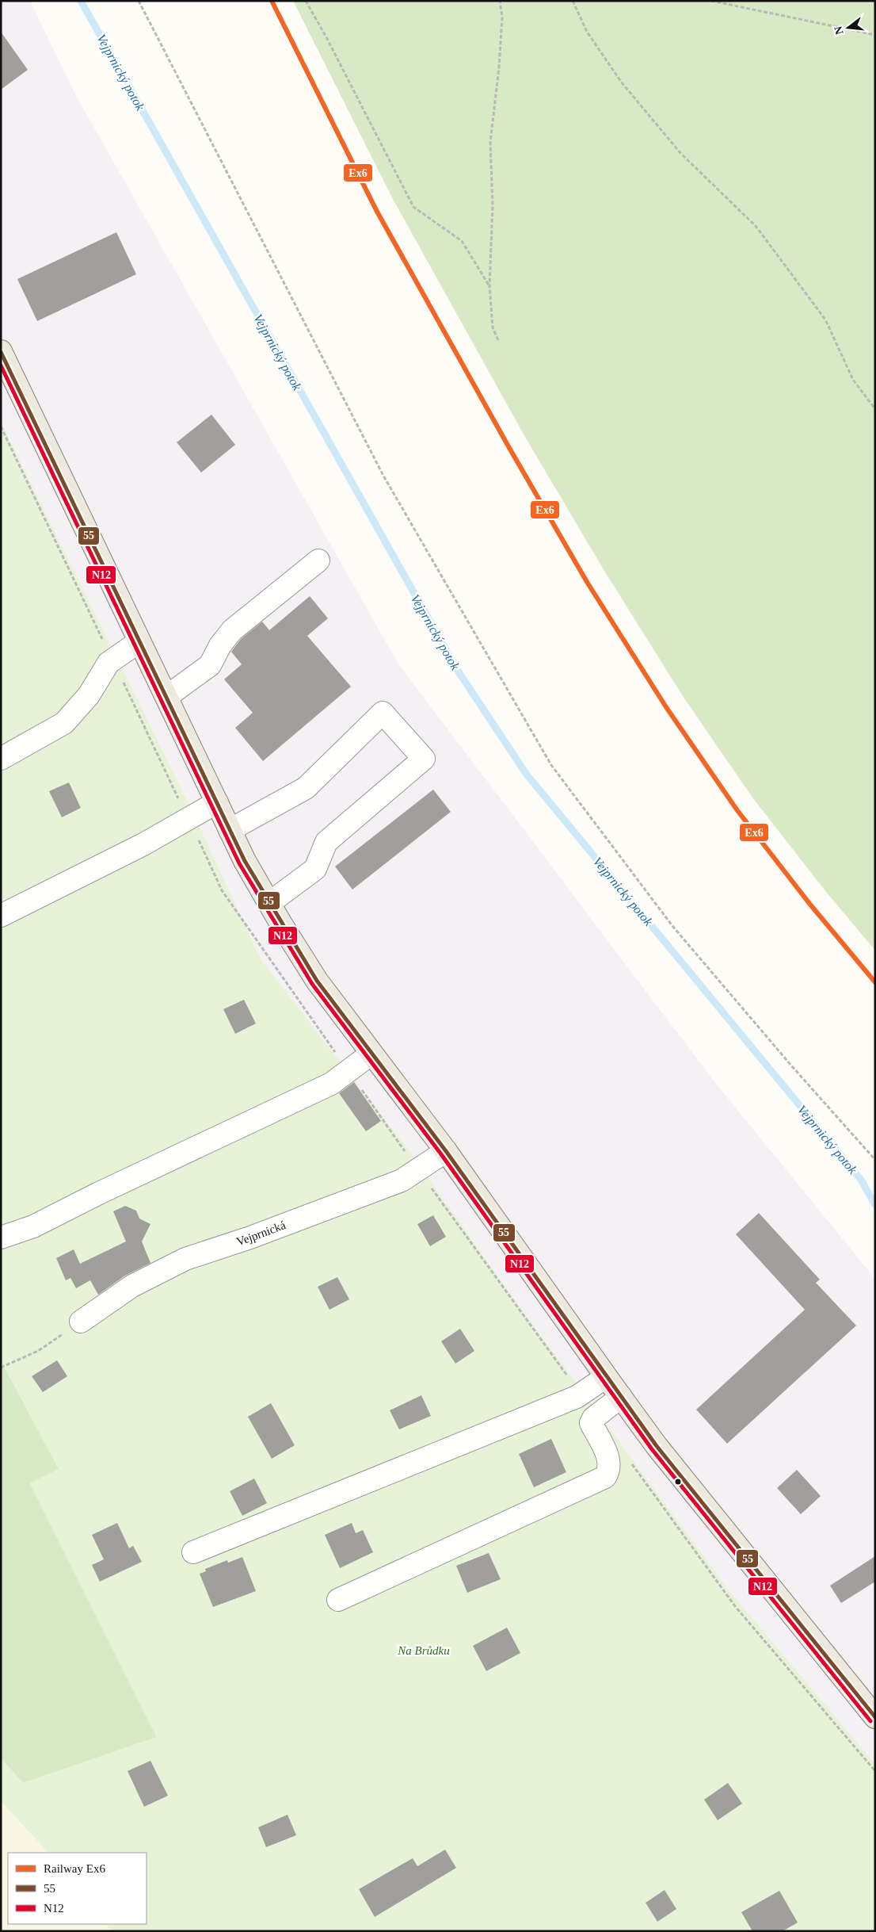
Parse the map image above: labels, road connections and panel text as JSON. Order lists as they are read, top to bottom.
{
  "streets": {
    "street": ["Vejprnická"]
  },
  "water": ["Vejprnický potok"],
  "parks": ["Na Brůdku"],
  "lines": ["rail line Ex6", "transit line 55", "transit line N12"],
  "legend": ["Railway Ex6", "55", "N12"],
  "north": "left"
}
